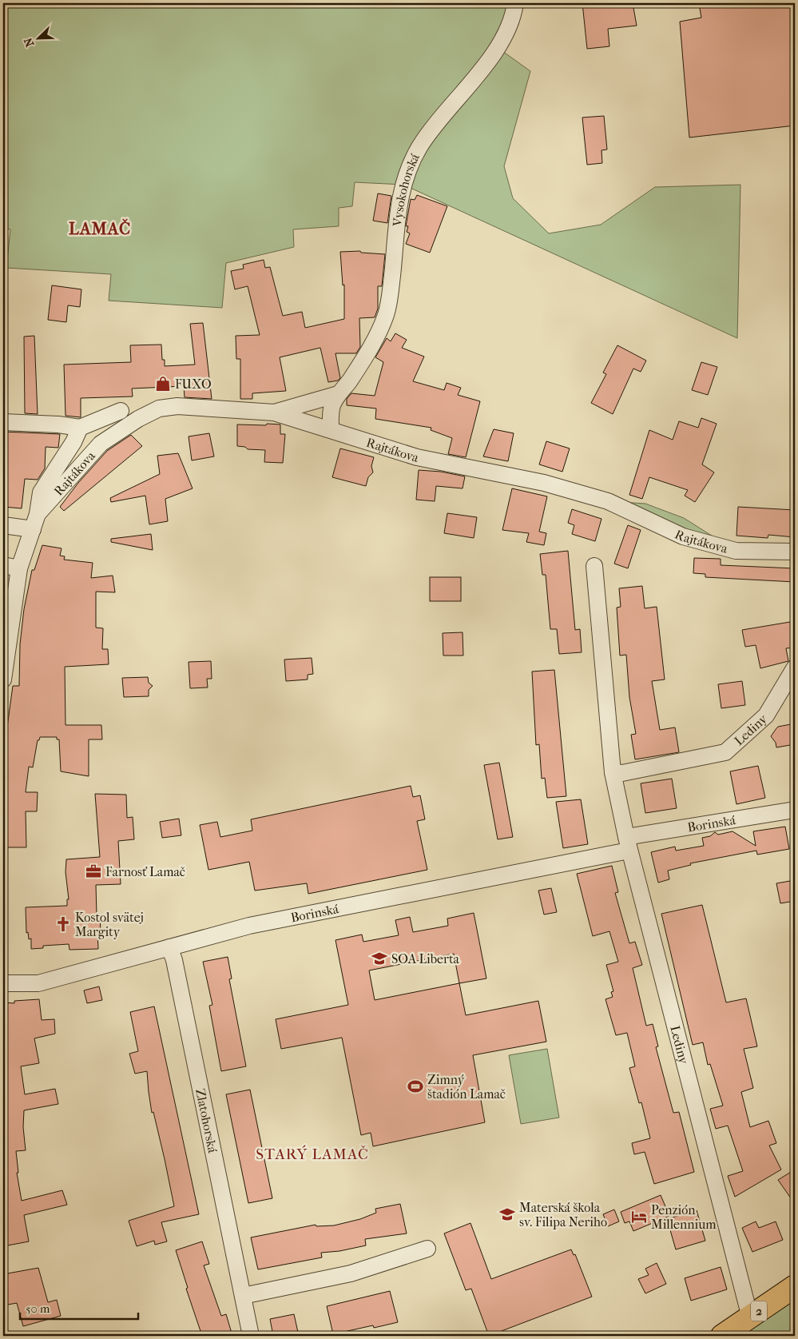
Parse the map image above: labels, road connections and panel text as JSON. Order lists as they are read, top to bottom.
{
  "streets": {
    "main road": ["2"],
    "street": [
      "Vysokohorská",
      "Rajtákova",
      "Lediny",
      "Borinská",
      "Zlatohorská"
    ]
  },
  "crossings": [
    ["Vysokohorská", "Rajtákova"],
    ["Lediny", "Borinská"],
    ["Lediny", "2"],
    ["Borinská", "Zlatohorská"]
  ],
  "districts": ["LAMAČ", "STARÝ LAMAČ"],
  "places": {
    "shop": ["FUXO"],
    "office": ["Farnosť Lamač"],
    "church": ["Kostol svätej Margity"],
    "school or university": ["SOA Liberta", "Materská škola sv. Filipa Neriho"],
    "sports": ["Zimný štadión Lamač"],
    "hotel": ["Penzión Millennium"]
  },
  "scale_bar": "50 m",
  "north": "bottom left"
}
